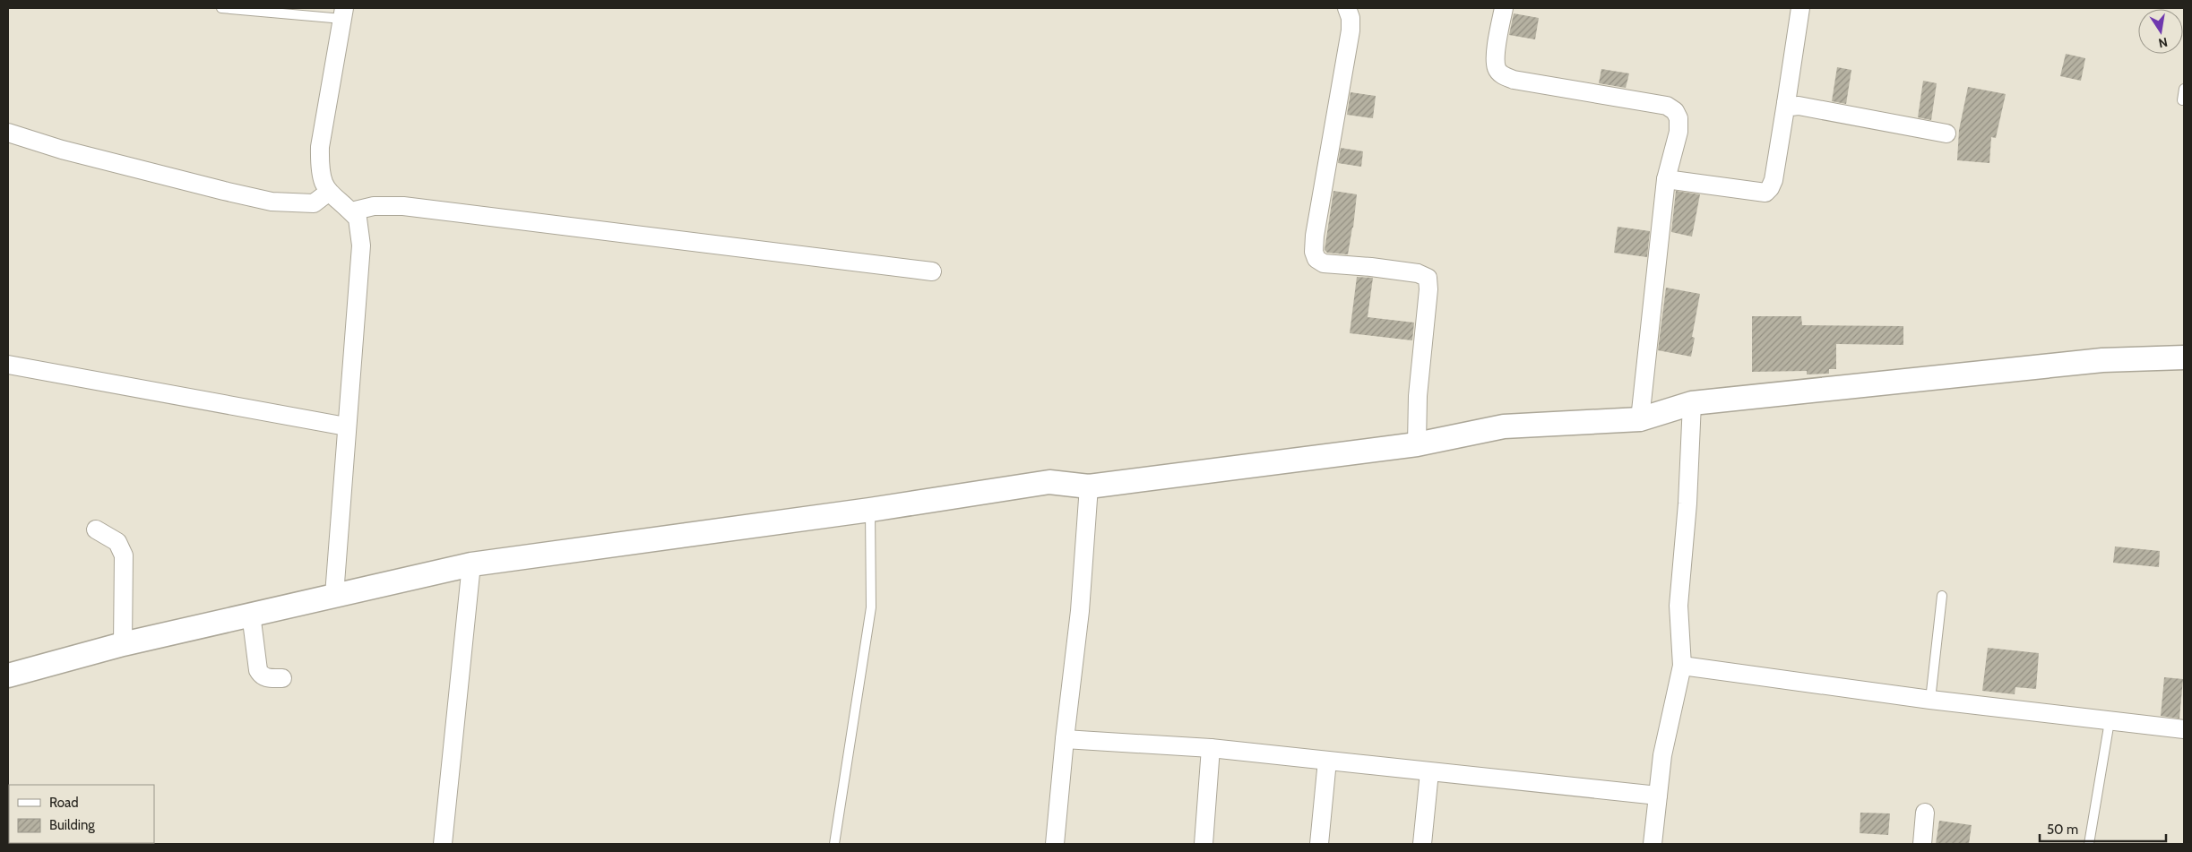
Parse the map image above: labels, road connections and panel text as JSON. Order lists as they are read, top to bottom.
{
  "legend": ["Road", "Building"],
  "scale_bar": "50 m",
  "north": "bottom"
}
